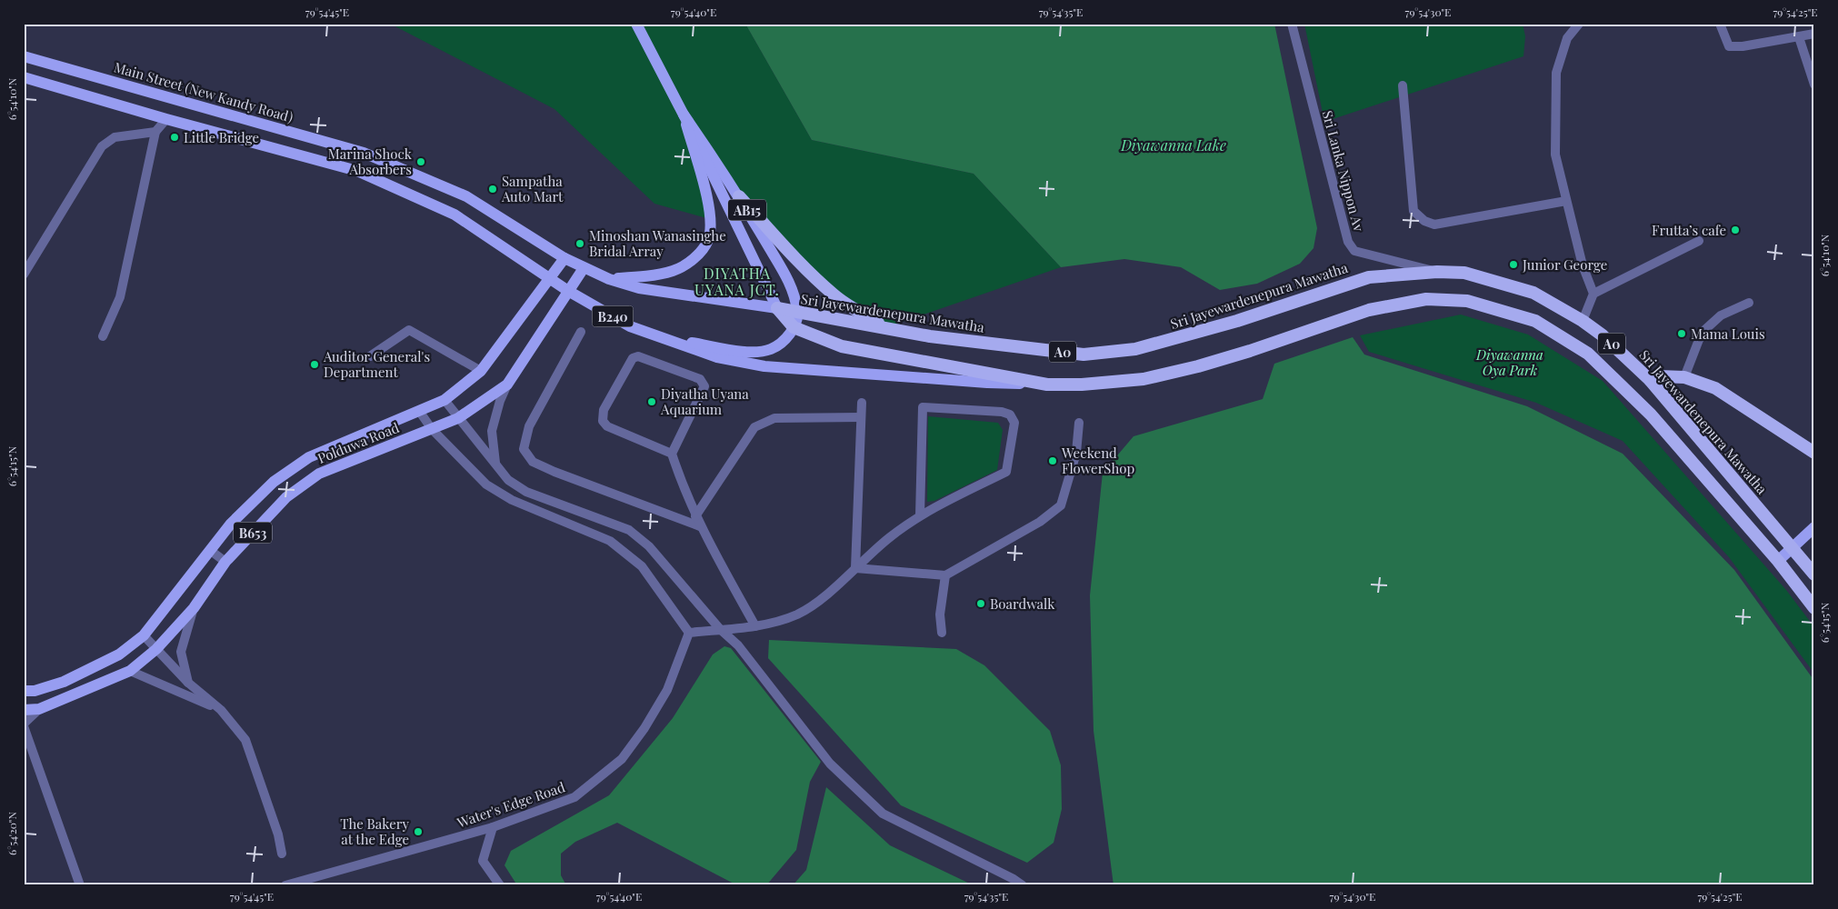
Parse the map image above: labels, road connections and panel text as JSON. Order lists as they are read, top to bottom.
{
  "streets": {
    "highway": ["Sri Jayewardenepura Mawatha", "A0"],
    "main road": [
      "Main Street (New Kandy Road)",
      "AB15",
      "B240",
      "Polduwa Road",
      "B653"
    ],
    "street": ["Sri Lanka Nippon Av", "Water's Edge Road"]
  },
  "crossings": [
    ["Main Street (New Kandy Road)", "AB15"],
    ["Main Street (New Kandy Road)", "Sri Jayewardenepura Mawatha"],
    ["Main Street (New Kandy Road)", "Polduwa Road"],
    ["Sri Lanka Nippon Av", "Sri Jayewardenepura Mawatha"],
    ["AB15", "Sri Jayewardenepura Mawatha"],
    ["B240", "Polduwa Road"]
  ],
  "districts": ["DIYATHA UYANA JCT."],
  "water": ["Diyawanna Lake"],
  "parks": ["Diyawanna Oya Park"],
  "places": [
    "Little Bridge",
    "Marina Shock Absorbers",
    "Sampatha Auto Mart",
    "Frutta’s cafe",
    "Minoshan Wanasinghe Bridal Array",
    "Junior George",
    "Mama Louis",
    "Auditor General's Department",
    "Diyatha Uyana Aquarium",
    "Weekend FlowerShop",
    "Boardwalk",
    "The Bakery at the Edge"
  ],
  "coordinates": [
    "79°54'45\"E",
    "79°54'40\"E",
    "79°54'35\"E",
    "79°54'30\"E",
    "79°54'25\"E",
    "6°54'10\"N",
    "6°54'15\"N",
    "6°54'20\"N"
  ]
}
